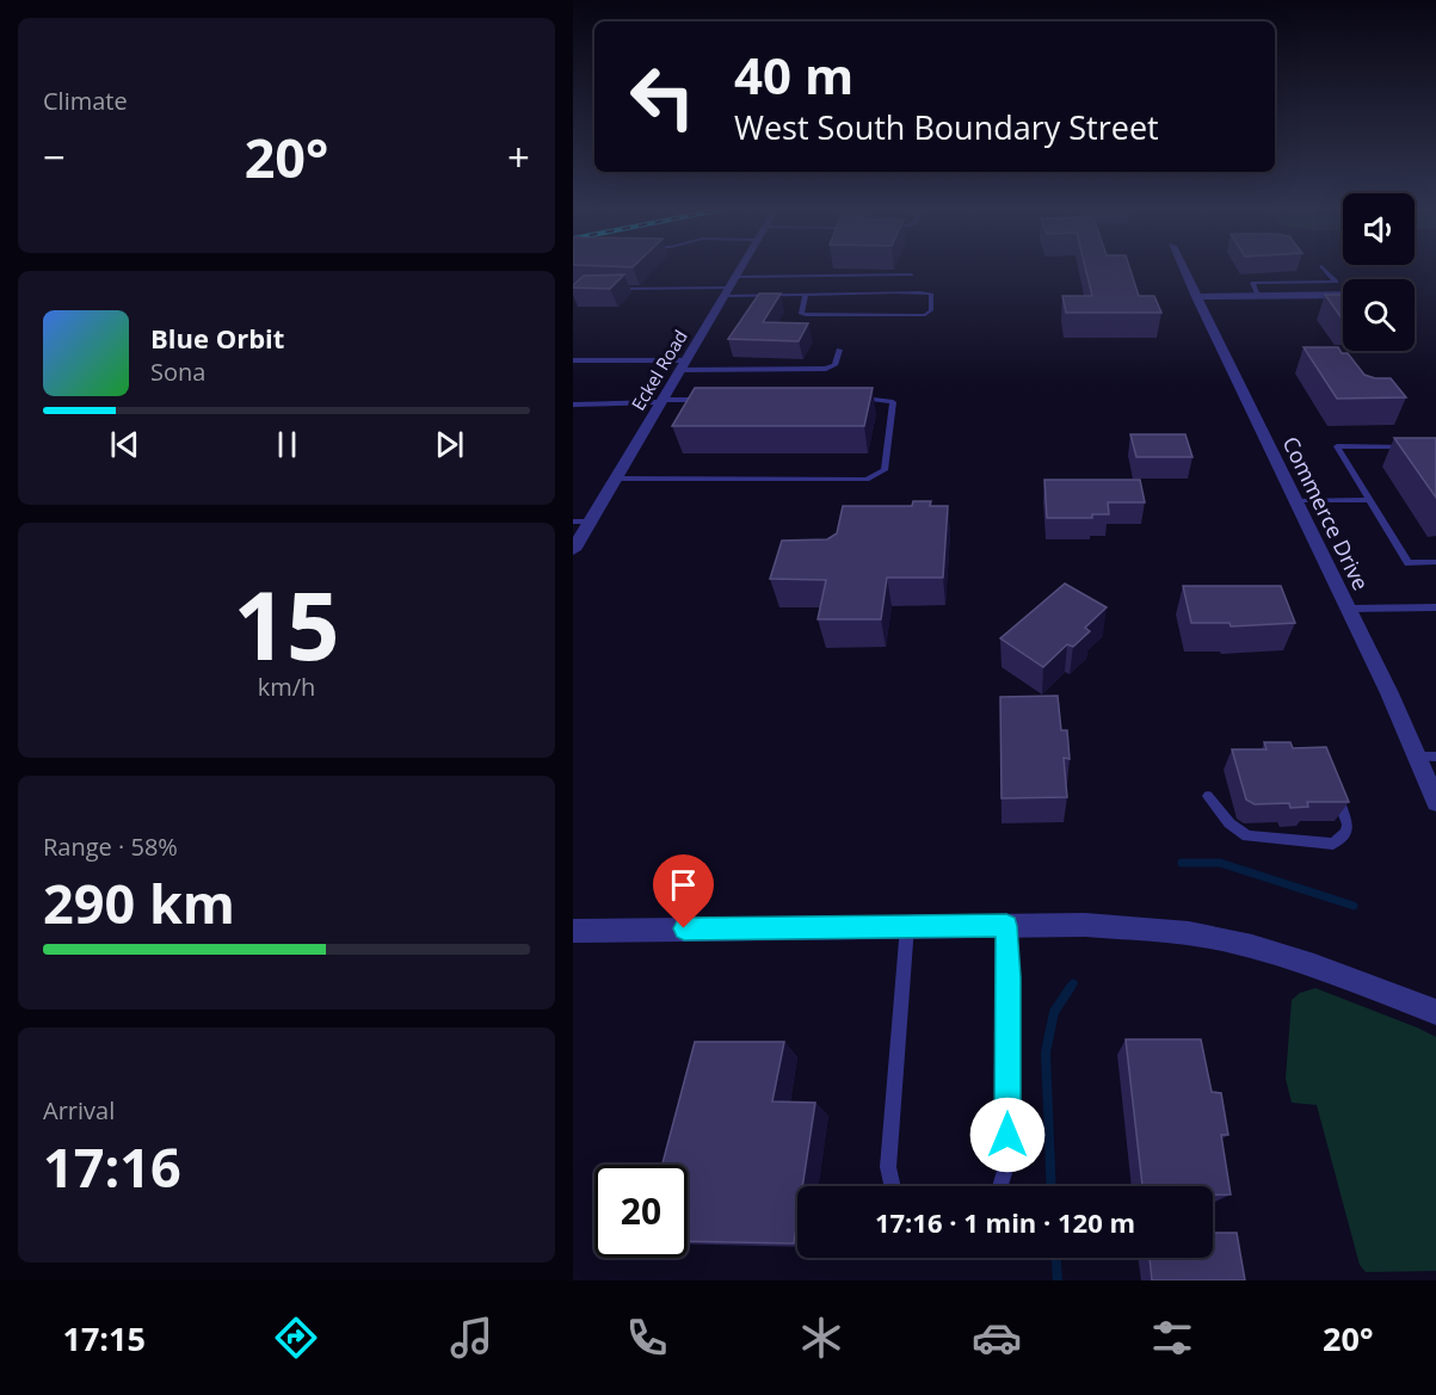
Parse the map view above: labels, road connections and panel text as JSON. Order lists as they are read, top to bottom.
{
  "streets": {
    "street": ["Eckel Road", "Commerce Drive"]
  },
  "page": {
    "tile": [
      "Climate",
      ["15", "km/h"],
      ["Range · 58%", "290 km"],
      ["Arrival", "17:16"]
    ],
    "turn": ["40 m", "West South Boundary Street"],
    "heat": ["−", "20°", "+"],
    "song": ["Blue Orbit", "Sona"],
    "limit": "20",
    "trip": "17:16 · 1 min · 120 m",
    "tabs": ["17:15", "20°"]
  }
}
